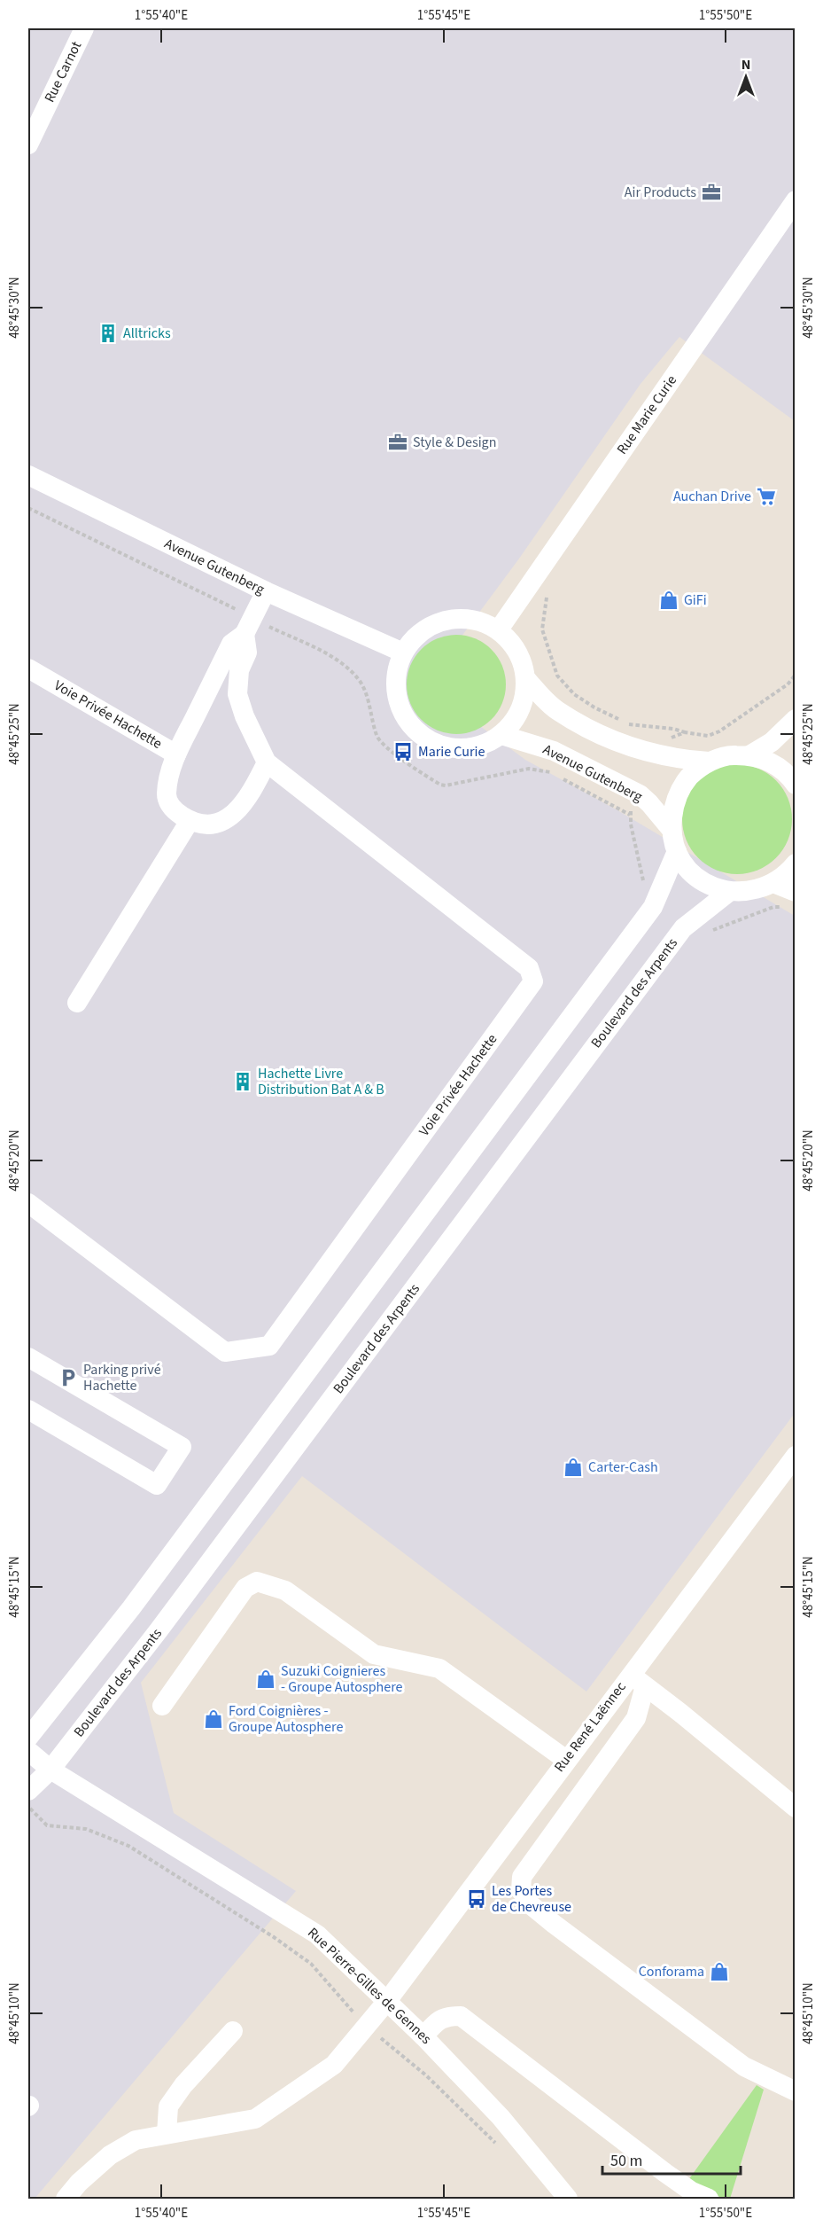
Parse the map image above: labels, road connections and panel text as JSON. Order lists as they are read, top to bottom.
{
  "streets": {
    "street": [
      "Rue Carnot",
      "Rue Marie Curie",
      "Avenue Gutenberg",
      "Voie Privée Hachette",
      "Boulevard des Arpents",
      "Rue René Laënnec",
      "Rue Pierre-Gilles de Gennes"
    ]
  },
  "crossings": [
    ["Rue Marie Curie", "Avenue Gutenberg"],
    ["Avenue Gutenberg", "Voie Privée Hachette"],
    ["Boulevard des Arpents", "Rue Pierre-Gilles de Gennes"],
    ["Rue René Laënnec", "Rue Pierre-Gilles de Gennes"]
  ],
  "places": {
    "office": ["Air Products", "Style & Design"],
    "building": ["Alltricks", "Hachette Livre Distribution Bat A & B"],
    "supermarket": ["Auchan Drive"],
    "shop": [
      "GiFi",
      "Carter-Cash",
      "Suzuki Coignieres - Groupe Autosphere",
      "Ford Coignières - Groupe Autosphere",
      "Conforama"
    ],
    "bus stop": ["Marie Curie", "Les Portes de Chevreuse"],
    "parking": ["Parking privé Hachette"]
  },
  "scale_bar": "50 m",
  "north": "top",
  "coordinates": [
    "1°55'40\"E",
    "1°55'45\"E",
    "1°55'50\"E",
    "48°45'30\"N",
    "48°45'25\"N",
    "48°45'20\"N",
    "48°45'15\"N",
    "48°45'10\"N"
  ]
}
